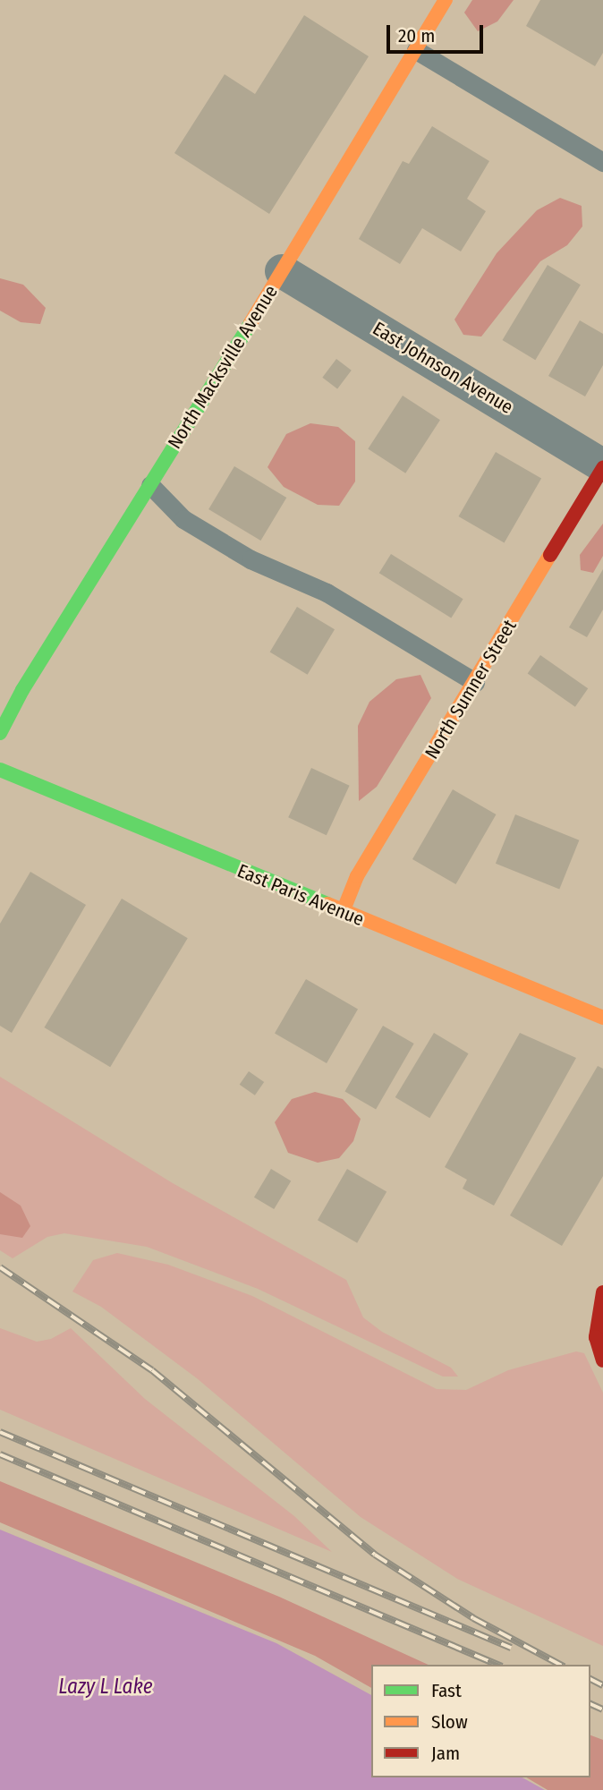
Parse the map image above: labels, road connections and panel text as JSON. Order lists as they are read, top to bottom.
{
  "streets": {
    "street": [
      "North Macksville Avenue",
      "East Johnson Avenue",
      "North Sumner Street",
      "East Paris Avenue"
    ]
  },
  "crossings": [
    ["North Macksville Avenue", "East Johnson Avenue"],
    ["East Johnson Avenue", "North Sumner Street"],
    ["North Sumner Street", "East Paris Avenue"]
  ],
  "water": ["Lazy L Lake"],
  "legend": ["Fast", "Slow", "Jam"],
  "scale_bar": "20 m"
}
